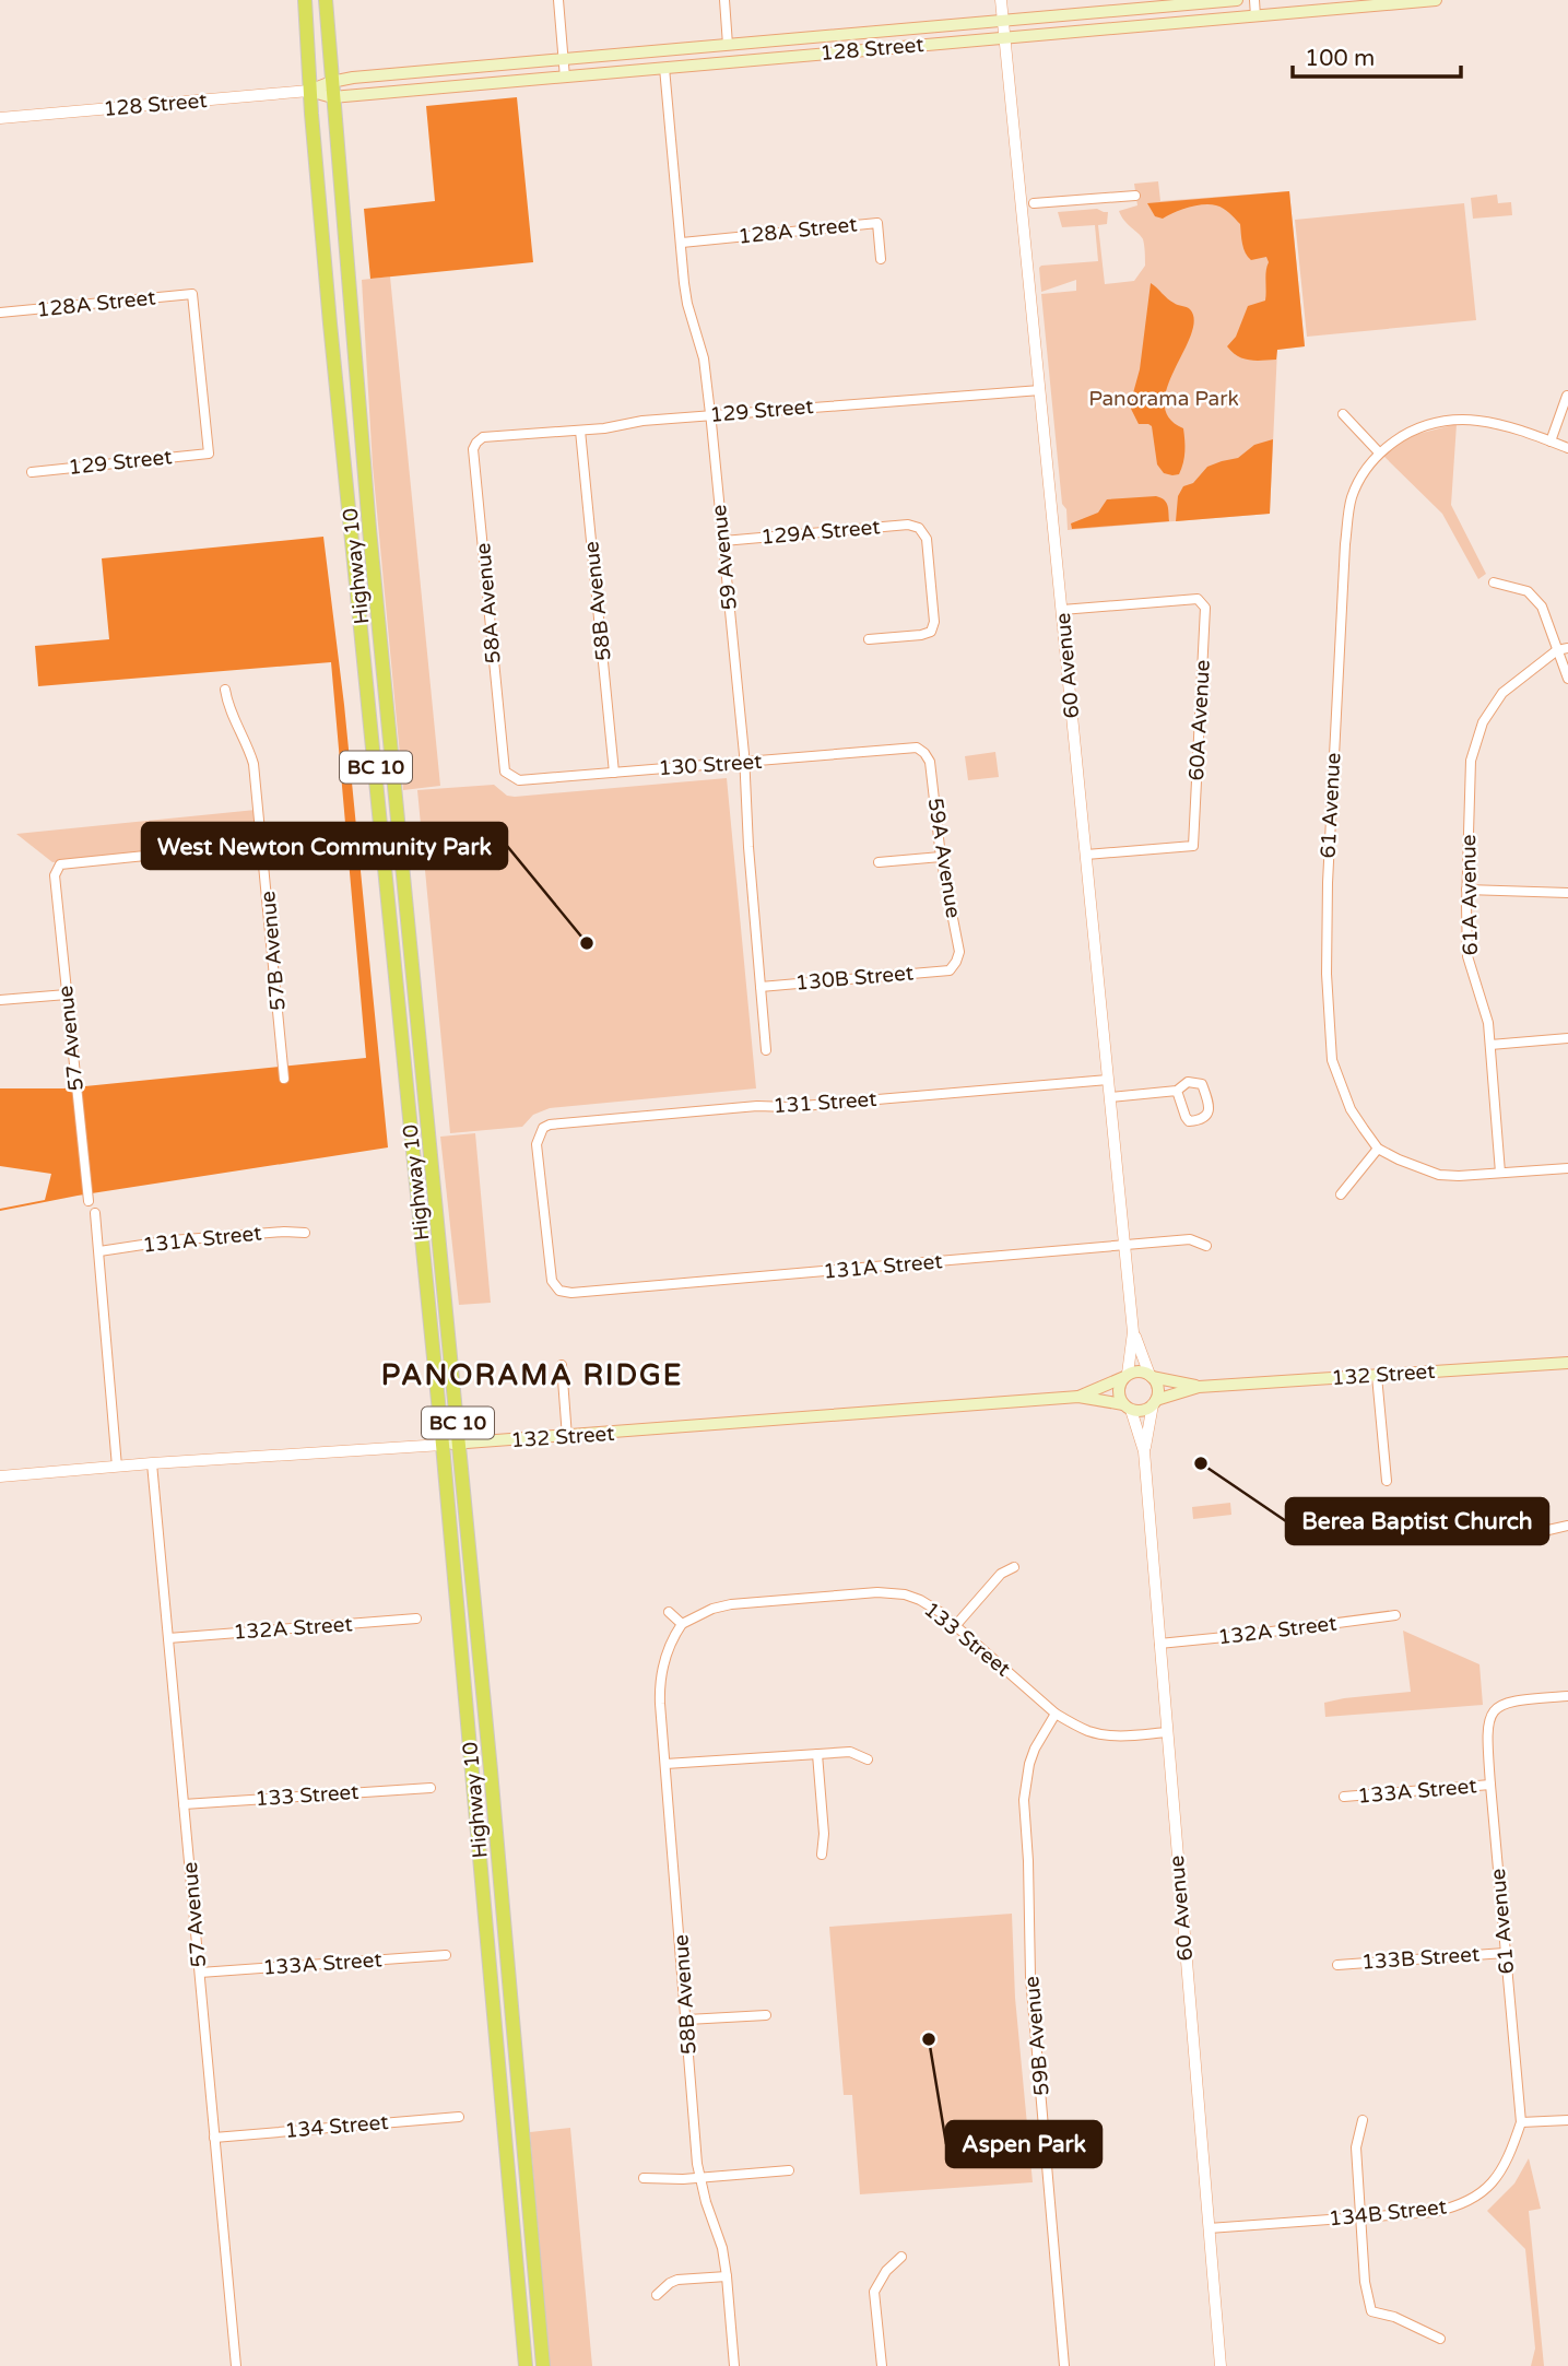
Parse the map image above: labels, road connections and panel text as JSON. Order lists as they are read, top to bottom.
{
  "streets": {
    "highway": ["Highway 10", "BC 10"],
    "main road": ["128 Street", "132 Street"],
    "street": [
      "128A Street",
      "129 Street",
      "129A Street",
      "59 Avenue",
      "58B Avenue",
      "58A Avenue",
      "60 Avenue",
      "60A Avenue",
      "130 Street",
      "61 Avenue",
      "59A Avenue",
      "61A Avenue",
      "57B Avenue",
      "130B Street",
      "57 Avenue",
      "131 Street",
      "131A Street",
      "132A Street",
      "133 Street",
      "133A Street",
      "133B Street",
      "59B Avenue",
      "134 Street",
      "134B Street"
    ]
  },
  "crossings": [
    ["128 Street", "59 Avenue"],
    ["128 Street", "Highway 10"],
    ["128 Street", "60 Avenue"],
    ["128A Street", "129 Street"],
    ["128A Street", "59 Avenue"],
    ["129 Street", "59 Avenue"],
    ["129 Street", "58B Avenue"],
    ["129 Street", "58A Avenue"],
    ["129 Street", "60 Avenue"],
    ["129A Street", "59 Avenue"],
    ["59 Avenue", "130 Street"],
    ["59 Avenue", "130B Street"],
    ["Highway 10", "132 Street"],
    ["58B Avenue", "130 Street"],
    ["58B Avenue", "133 Street"],
    ["58A Avenue", "130 Street"],
    ["60 Avenue", "60A Avenue"],
    ["60 Avenue", "131 Street"],
    ["60 Avenue", "131A Street"],
    ["60 Avenue", "132 Street"],
    ["60 Avenue", "132A Street"],
    ["60 Avenue", "133 Street"],
    ["60 Avenue", "134B Street"],
    ["130 Street", "59A Avenue"],
    ["61 Avenue", "133A Street"],
    ["61 Avenue", "133B Street"],
    ["61 Avenue", "134B Street"],
    ["59A Avenue", "130B Street"],
    ["57B Avenue", "57 Avenue"],
    ["57 Avenue", "132 Street"],
    ["57 Avenue", "132A Street"],
    ["57 Avenue", "133 Street"],
    ["57 Avenue", "133A Street"],
    ["57 Avenue", "134 Street"],
    ["131 Street", "131A Street"],
    ["133 Street", "59B Avenue"]
  ],
  "districts": ["PANORAMA RIDGE"],
  "parks": ["Panorama Park"],
  "places": ["West Newton Community Park", "Berea Baptist Church", "Aspen Park"],
  "scale_bar": "100 m"
}
